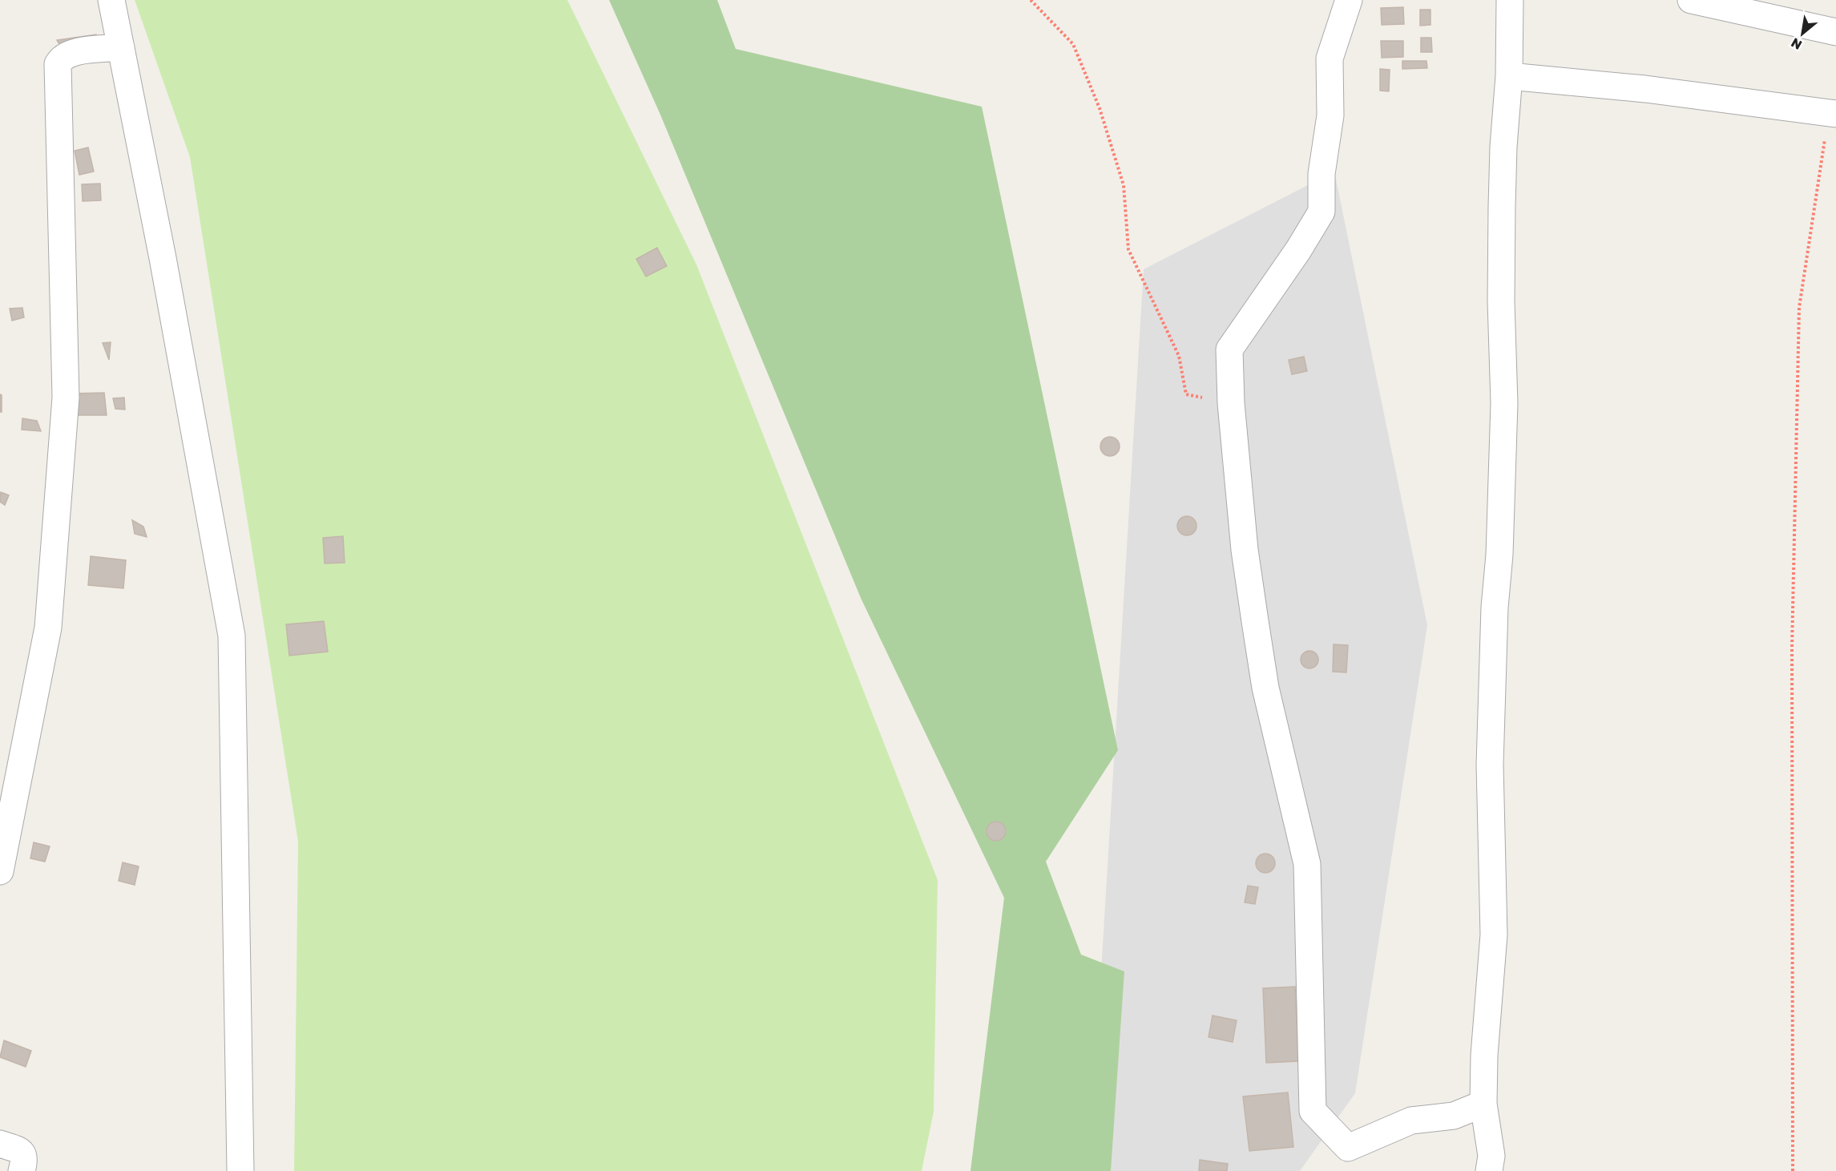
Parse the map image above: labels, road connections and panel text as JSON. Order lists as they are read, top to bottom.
{
  "north": "bottom left"
}
